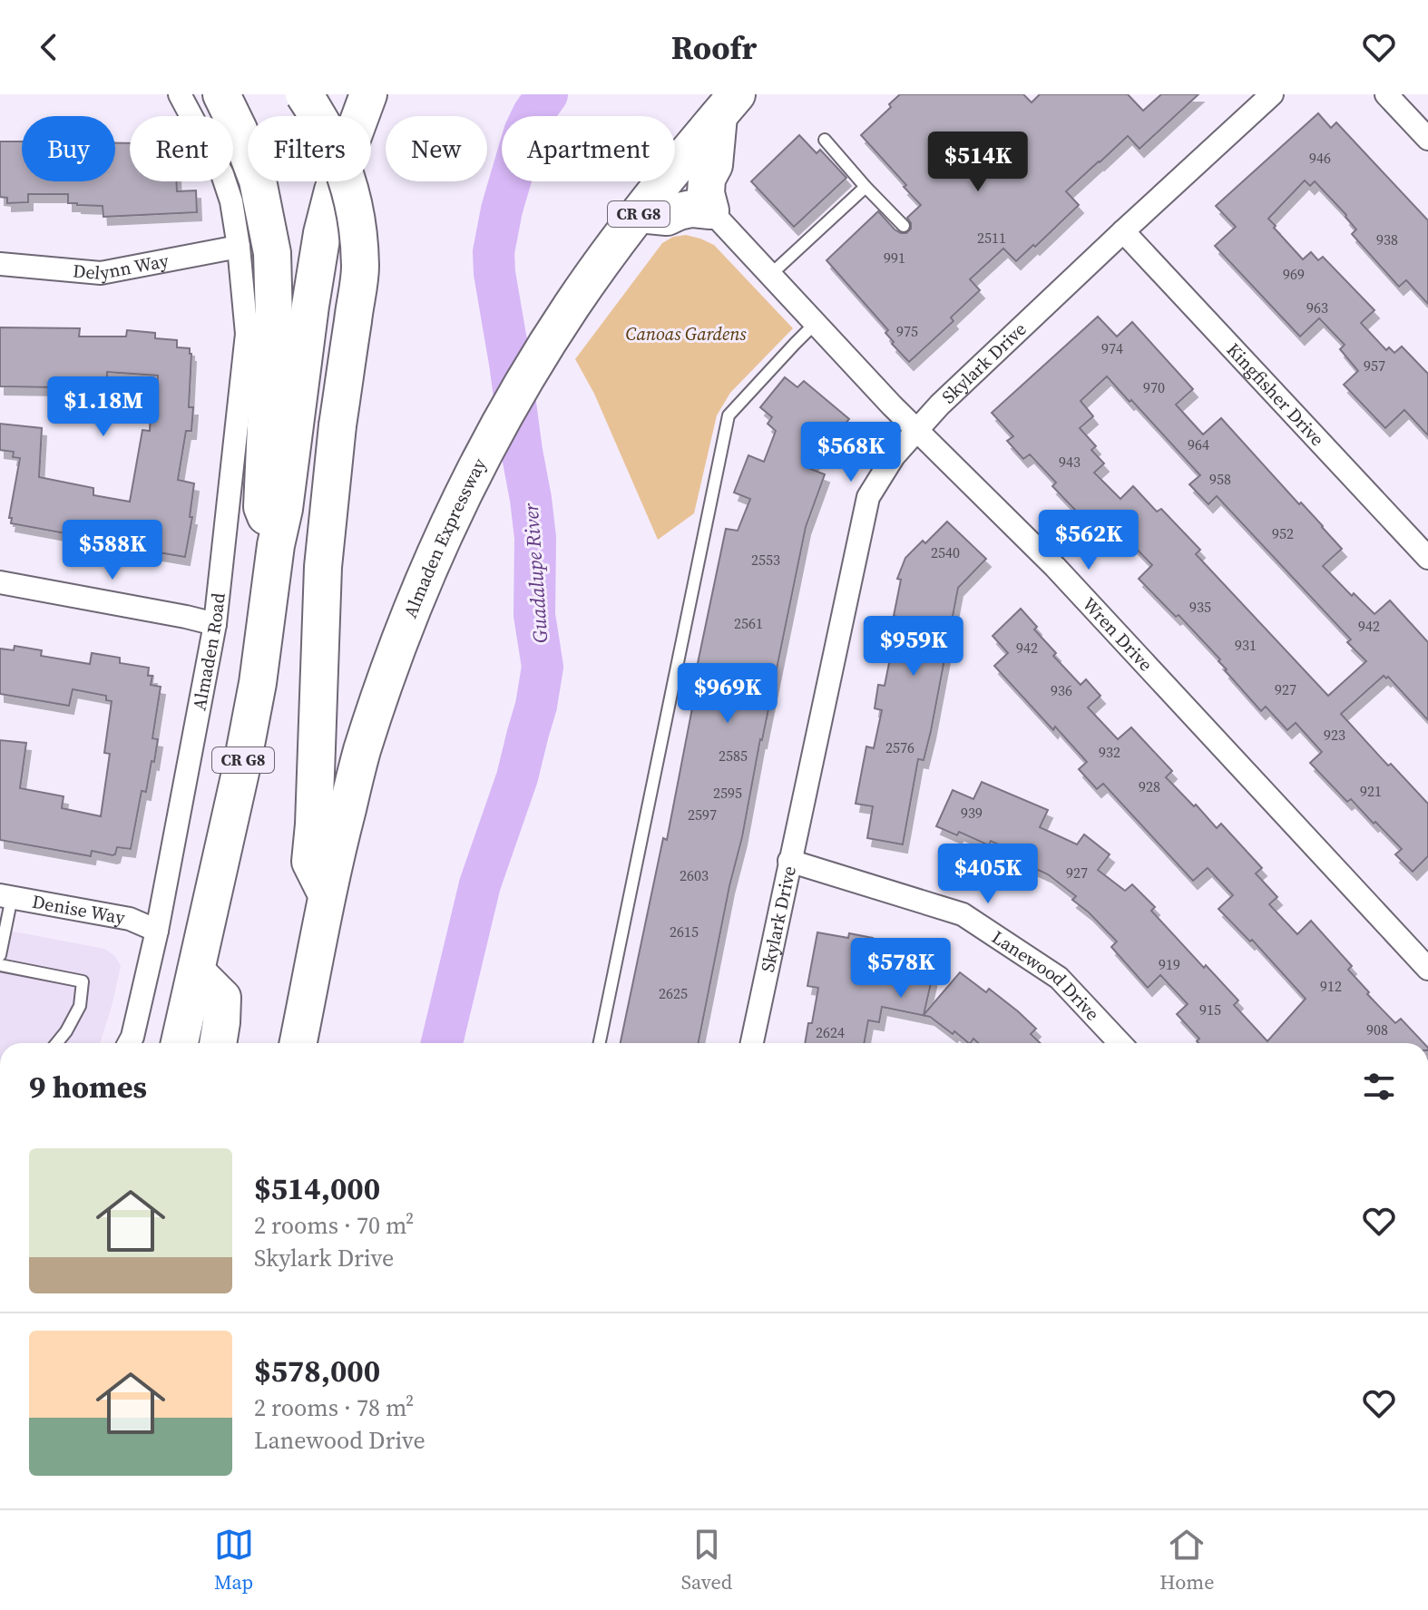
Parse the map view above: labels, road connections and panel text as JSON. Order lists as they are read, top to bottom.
{
  "streets": {
    "main road": ["CR G8", "Almaden Expressway"],
    "street": [
      "Delynn Way",
      "Skylark Drive",
      "Kingfisher Drive",
      "Wren Drive",
      "Almaden Road",
      "Denise Way",
      "Lanewood Drive"
    ]
  },
  "crossings": [
    ["Delynn Way", "Almaden Road"],
    ["Skylark Drive", "Kingfisher Drive"],
    ["Skylark Drive", "Wren Drive"],
    ["Skylark Drive", "Lanewood Drive"],
    ["Almaden Road", "Denise Way"]
  ],
  "water": ["Guadalupe River"],
  "parks": ["Canoas Gardens"],
  "house_numbers": [
    "946",
    "2511",
    "938",
    "991",
    "969",
    "963",
    "975",
    "974",
    "957",
    "970",
    "964",
    "943",
    "958",
    "952",
    "2540",
    "2553",
    "935",
    "2561",
    "942",
    "931",
    "942",
    "927",
    "936",
    "923",
    "2576",
    "932",
    "2585",
    "928",
    "921",
    "2595",
    "939",
    "2597",
    "927",
    "2603",
    "2615",
    "919",
    "912",
    "2625",
    "915",
    "908",
    "2624"
  ],
  "page": {
    "header": "Roofr",
    "chip": [
      "Buy",
      "Rent",
      "Filters",
      "New",
      "Apartment"
    ],
    "price": [
      "$514K",
      "$1.18M",
      "$568K",
      "$562K",
      "$588K",
      "$959K",
      "$969K",
      "$405K",
      "$578K"
    ],
    "heading": "9 homes",
    "list": [
      {
        "name": "$514,000",
        "note": "2 rooms · 70 m² · Skylark Drive"
      },
      {
        "name": "$578,000",
        "note": "2 rooms · 78 m² · Lanewood Drive"
      }
    ],
    "tabs": ["Map", "Saved", "Home"]
  }
}
